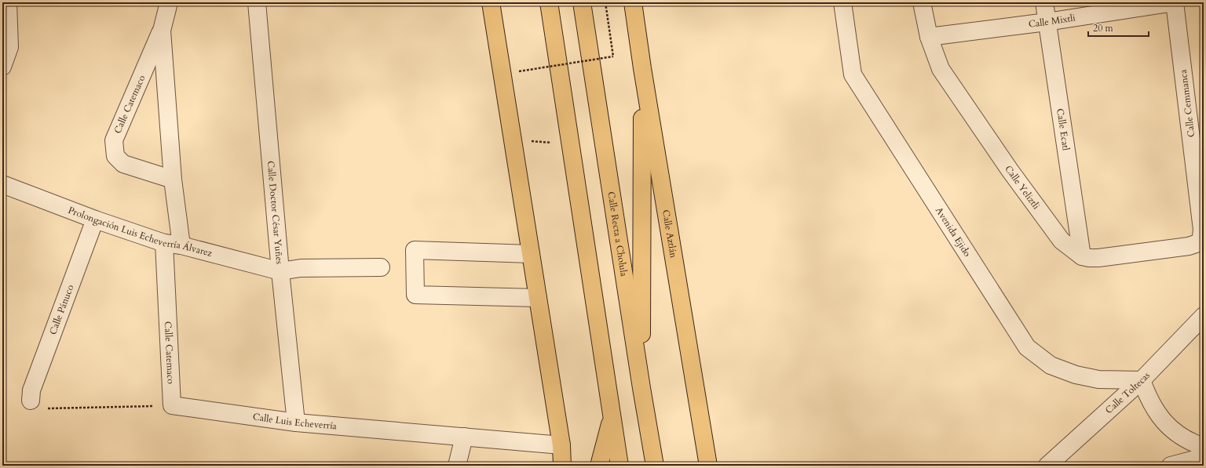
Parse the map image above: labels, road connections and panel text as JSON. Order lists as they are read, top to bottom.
{
  "streets": {
    "main road": ["Calle Recta a Cholula", "Calle Aztlán"],
    "street": [
      "Calle Mixtli",
      "Calle Cemmanca",
      "Calle Catemaco",
      "Calle Ecatl",
      "Calle Yeliztli",
      "Calle Doctor César Yuñes",
      "Prolongación Luis Echeverría Álvarez",
      "Avenida Ejido",
      "Calle Pánuco",
      "Calle Toltecas",
      "Calle Luis Echeverría"
    ]
  },
  "crossings": [
    ["Calle Mixtli", "Calle Cemmanca"],
    ["Calle Mixtli", "Calle Ecatl"],
    ["Calle Mixtli", "Calle Yeliztli"],
    ["Calle Cemmanca", "Calle Yeliztli"],
    ["Calle Catemaco", "Prolongación Luis Echeverría Álvarez"],
    ["Calle Catemaco", "Calle Luis Echeverría"],
    ["Calle Ecatl", "Calle Yeliztli"],
    ["Calle Doctor César Yuñes", "Prolongación Luis Echeverría Álvarez"],
    ["Calle Doctor César Yuñes", "Calle Luis Echeverría"],
    ["Prolongación Luis Echeverría Álvarez", "Calle Pánuco"],
    ["Avenida Ejido", "Calle Toltecas"]
  ],
  "scale_bar": "20 m"
}
